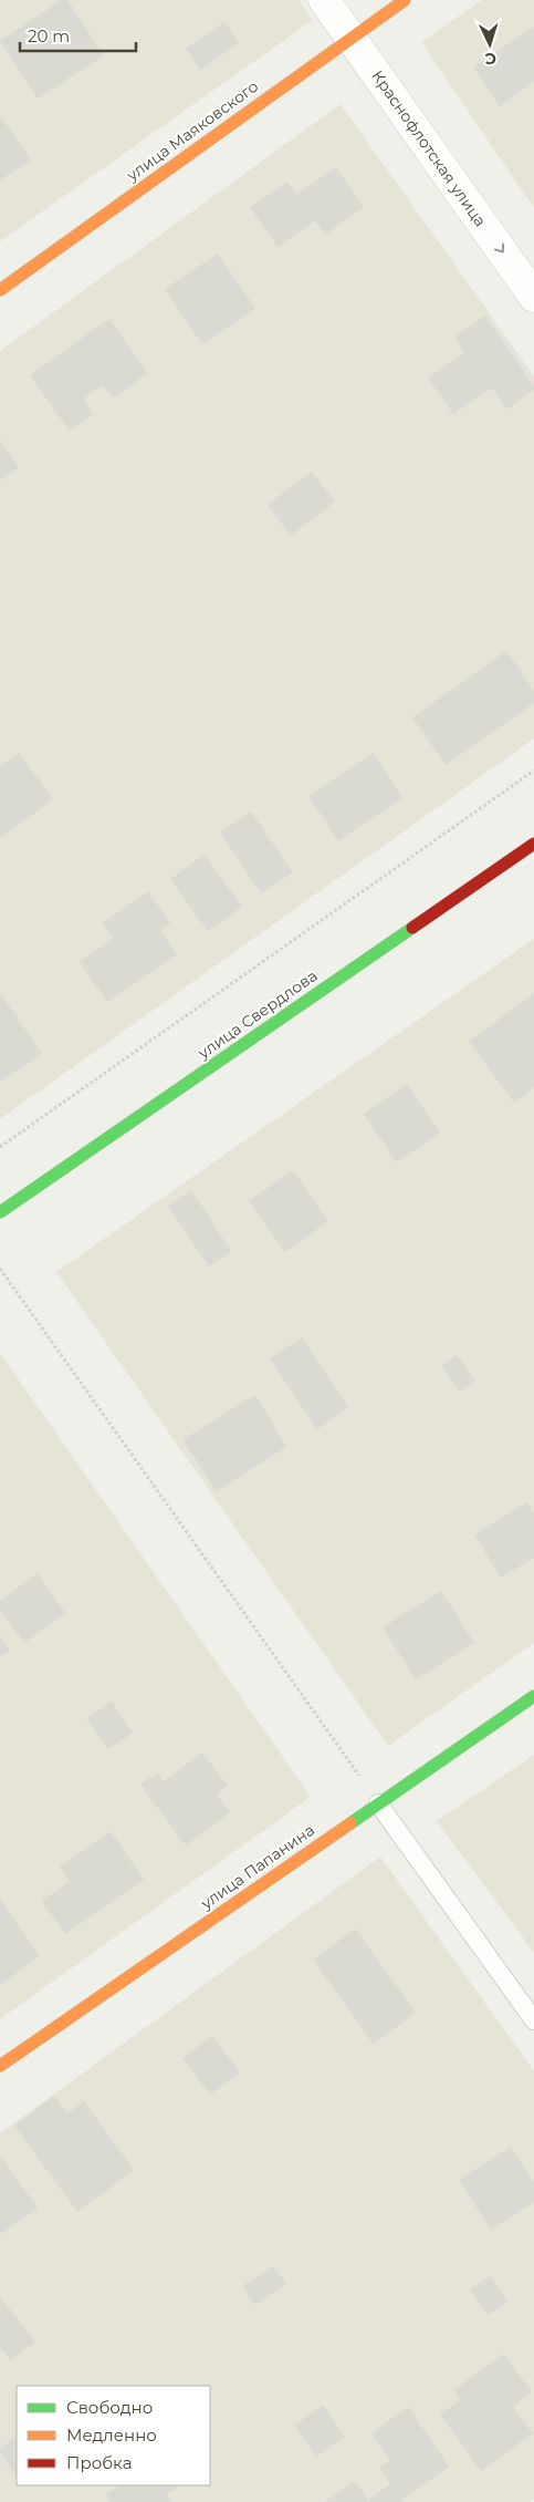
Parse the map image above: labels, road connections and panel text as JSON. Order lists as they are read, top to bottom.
{
  "streets": {
    "street": [
      "улица Маяковского",
      "Краснофлотская улица",
      "улица Свердлова",
      "улица Папанина"
    ]
  },
  "crossings": [
    ["улица Маяковского", "Краснофлотская улица"]
  ],
  "one_way": ["Краснофлотская улица"],
  "legend": ["Свободно", "Медленно", "Пробка"],
  "scale_bar": "20 m",
  "north": "bottom"
}
